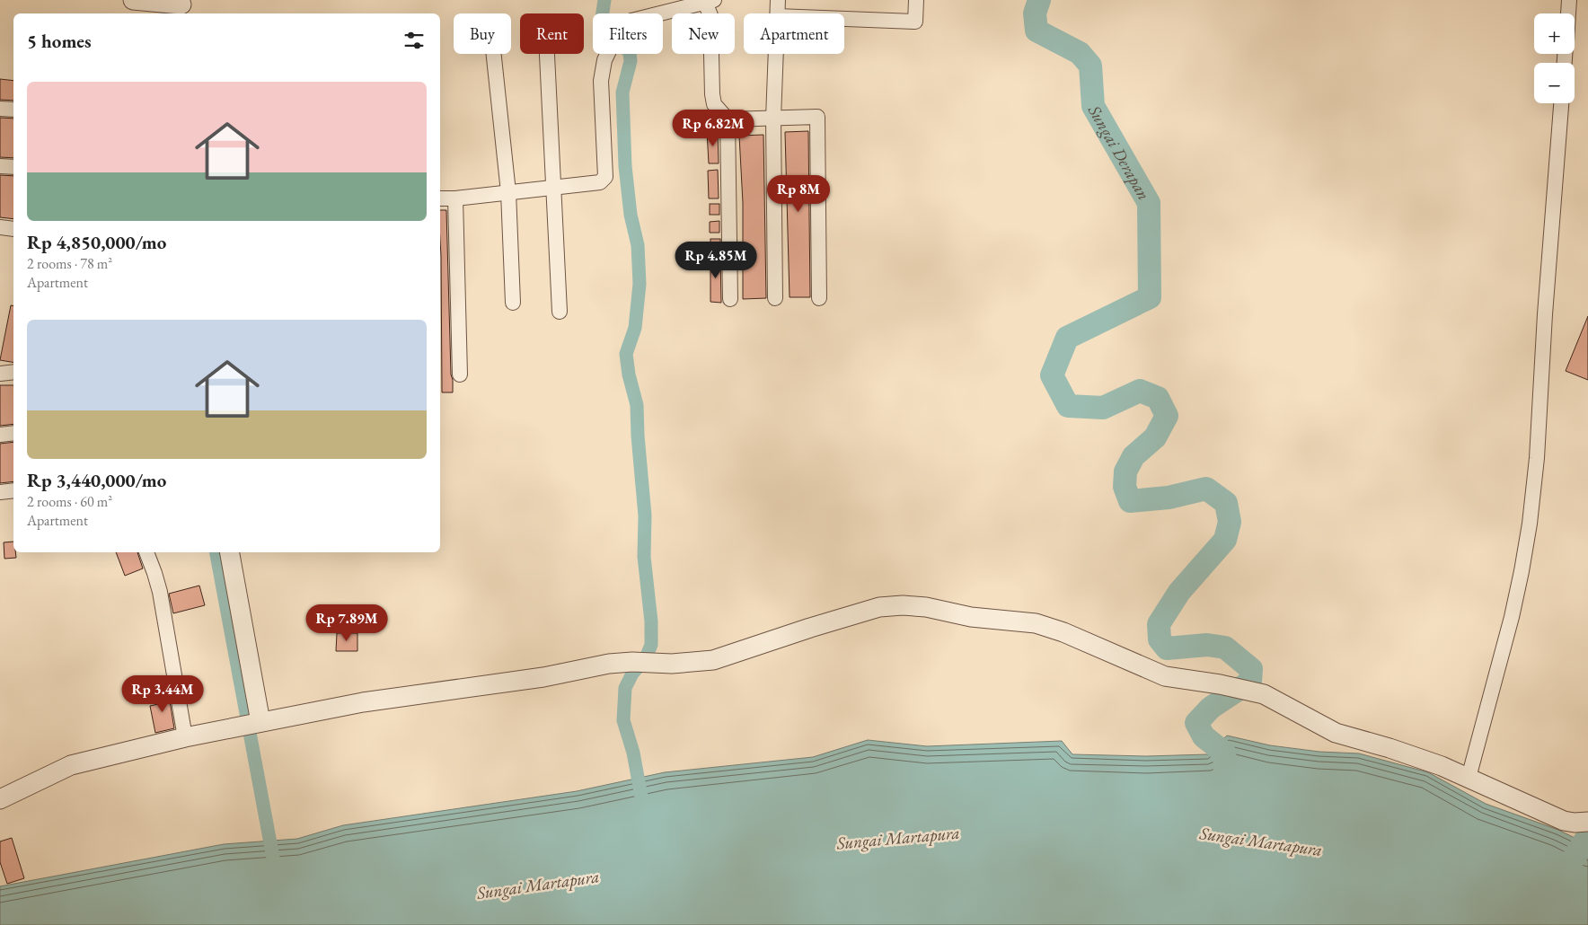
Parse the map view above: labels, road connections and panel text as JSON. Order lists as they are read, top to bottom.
{
  "water": ["Sungai Derapan", "Sungai Martapura"],
  "page": {
    "map_buttons": ["+", "−"],
    "chip": [
      "Buy",
      "Rent",
      "Filters",
      "New",
      "Apartment"
    ],
    "heading": "5 homes",
    "list": [
      {
        "name": "Rp 4,850,000/mo",
        "note": "2 rooms · 78 m² · Apartment"
      },
      {
        "name": "Rp 3,440,000/mo",
        "note": "2 rooms · 60 m² · Apartment"
      }
    ],
    "price": [
      "Rp 6.82M",
      "Rp 8M",
      "Rp 4.85M",
      "Rp 7.89M",
      "Rp 3.44M"
    ]
  }
}
